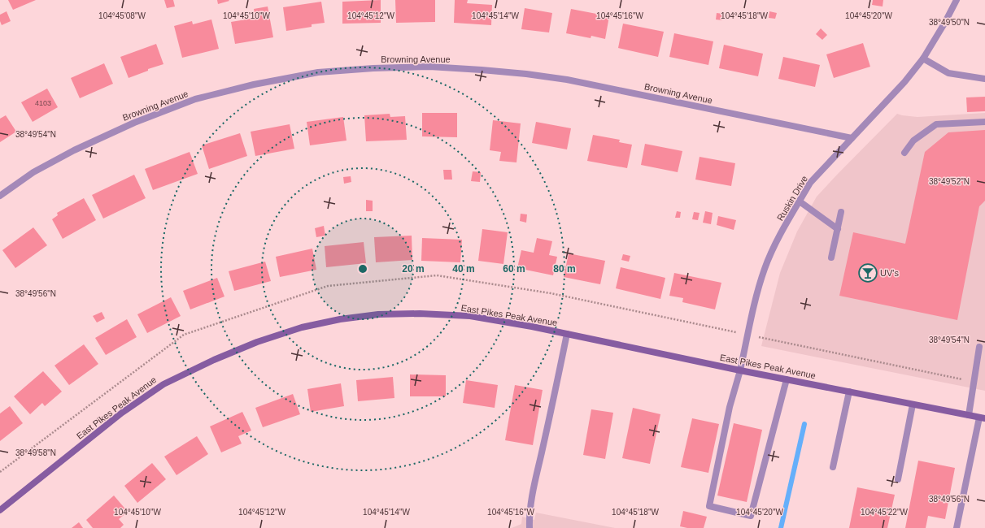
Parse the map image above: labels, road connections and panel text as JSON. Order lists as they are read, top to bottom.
{
  "streets": {
    "main road": ["East Pikes Peak Avenue"],
    "street": ["Browning Avenue", "Ruskin Drive"]
  },
  "crossings": [
    ["Browning Avenue", "Ruskin Drive"],
    ["Ruskin Drive", "East Pikes Peak Avenue"]
  ],
  "places": {
    "bar": ["UV's"]
  },
  "house_numbers": ["4103"],
  "coordinates": [
    "104°45'08\"W",
    "104°45'10\"W",
    "104°45'12\"W",
    "104°45'14\"W",
    "104°45'16\"W",
    "104°45'18\"W",
    "104°45'20\"W",
    "38°49'50\"N",
    "38°49'54\"N",
    "38°49'52\"N",
    "38°49'56\"N",
    "38°49'58\"N",
    "104°45'22\"W"
  ],
  "rings": [
    "20 m",
    "40 m",
    "60 m",
    "80 m"
  ]
}
